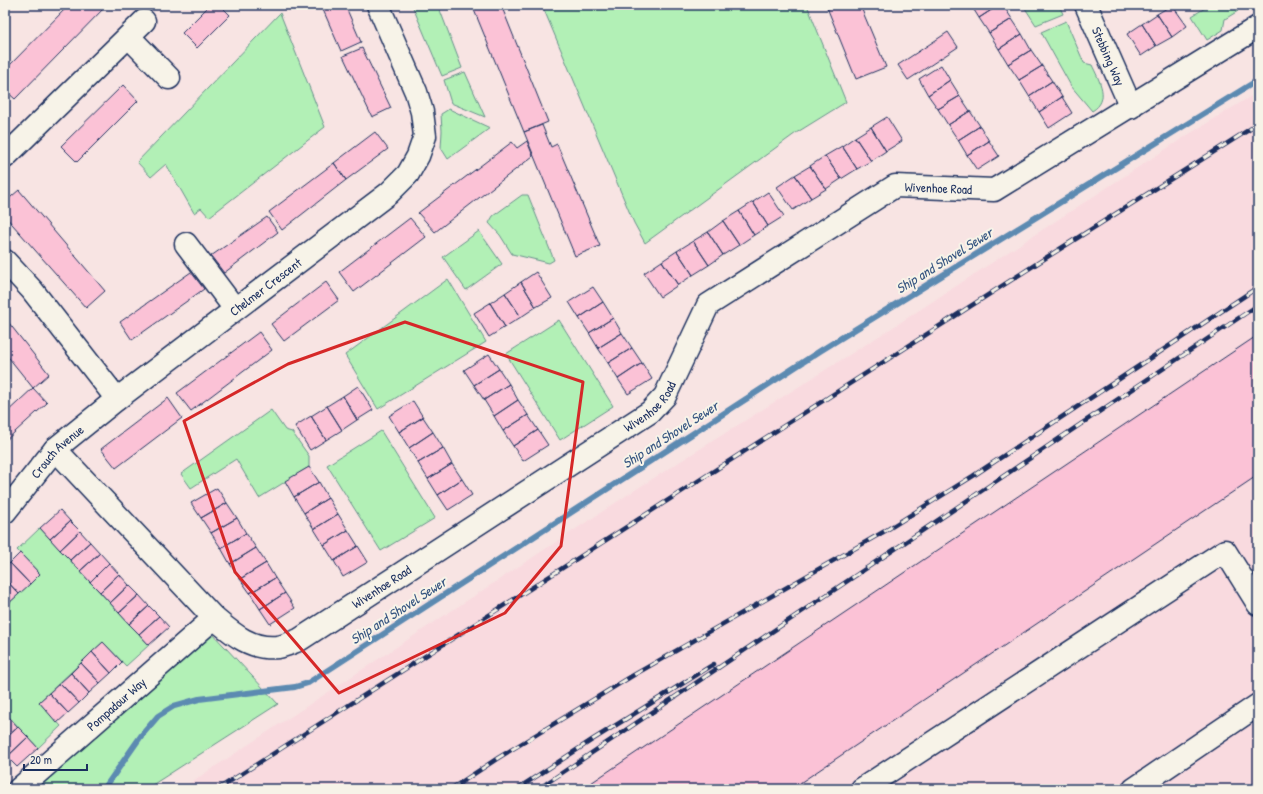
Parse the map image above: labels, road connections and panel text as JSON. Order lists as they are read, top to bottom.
{
  "streets": {
    "street": [
      "Stebbing Way",
      "Wivenhoe Road",
      "Chelmer Crescent",
      "Crouch Avenue",
      "Pompadour Way"
    ]
  },
  "crossings": [
    ["Stebbing Way", "Wivenhoe Road"],
    ["Wivenhoe Road", "Crouch Avenue"],
    ["Wivenhoe Road", "Pompadour Way"],
    ["Chelmer Crescent", "Crouch Avenue"]
  ],
  "water": ["Ship and Shovel Sewer"],
  "scale_bar": "20 m"
}
